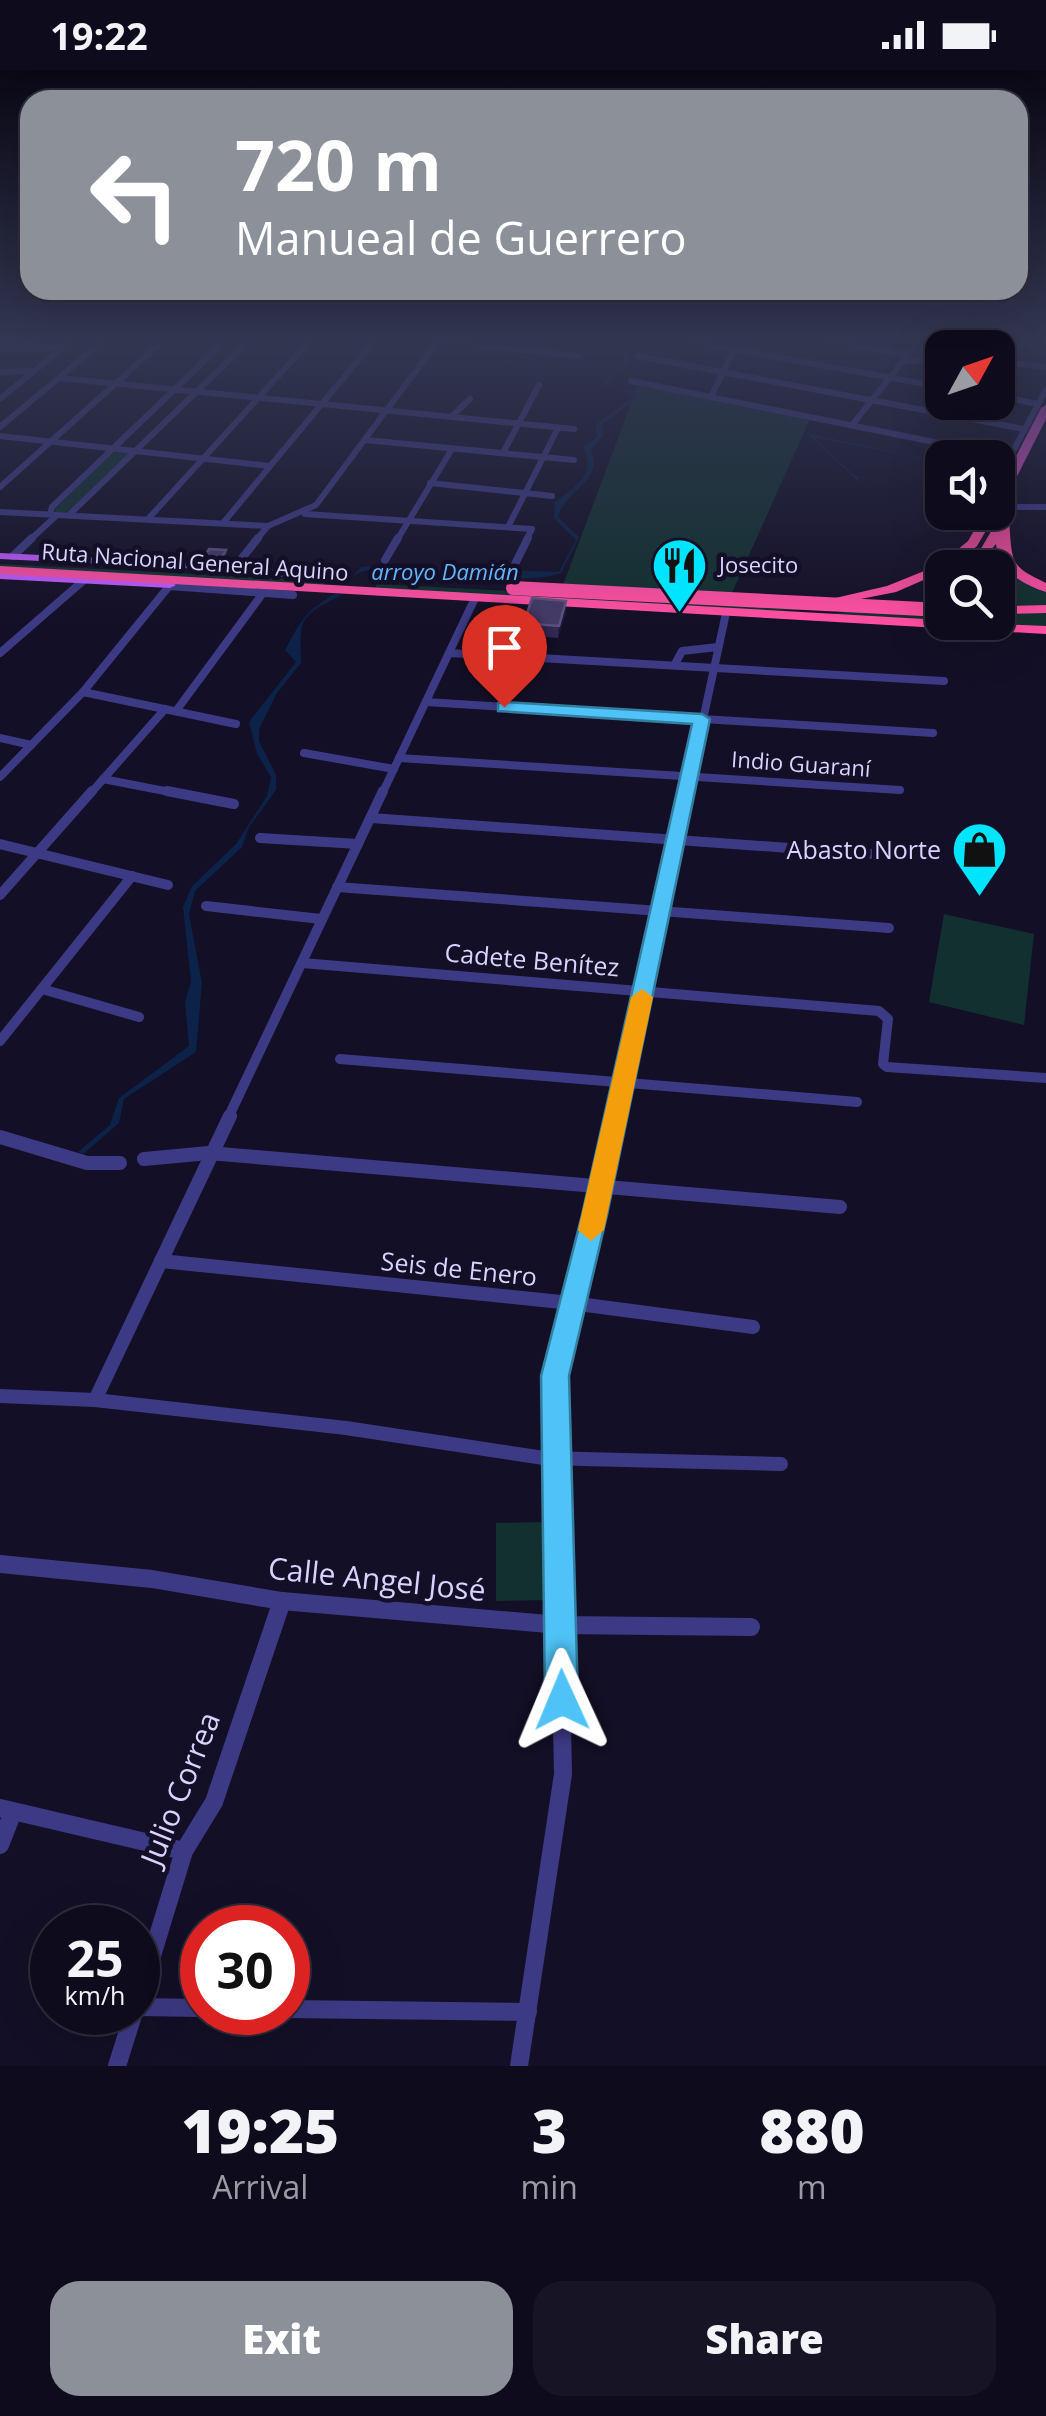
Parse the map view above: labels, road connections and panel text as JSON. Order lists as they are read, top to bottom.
{
  "streets": {
    "highway": ["Ruta Nacional General Aquino"],
    "street": [
      "Indio Guaraní",
      "Cadete Benítez",
      "Seis de Enero",
      "Calle Angel José",
      "Julio Correa"
    ]
  },
  "crossings": [
    ["Calle Angel José", "Julio Correa"]
  ],
  "water": ["arroyo Damián"],
  "places": {
    "restaurant": ["Josecito"],
    "shop": ["Abasto Norte"]
  },
  "north": "top right",
  "page": {
    "status": "19:22",
    "turn": ["720 m", "Manueal de Guerrero"],
    "speed": "25 km/h",
    "limit": "30",
    "eta": [
      "19:25",
      "Arrival",
      "3",
      "min",
      "880",
      "m"
    ],
    "buttons": ["Exit", "Share"]
  }
}
